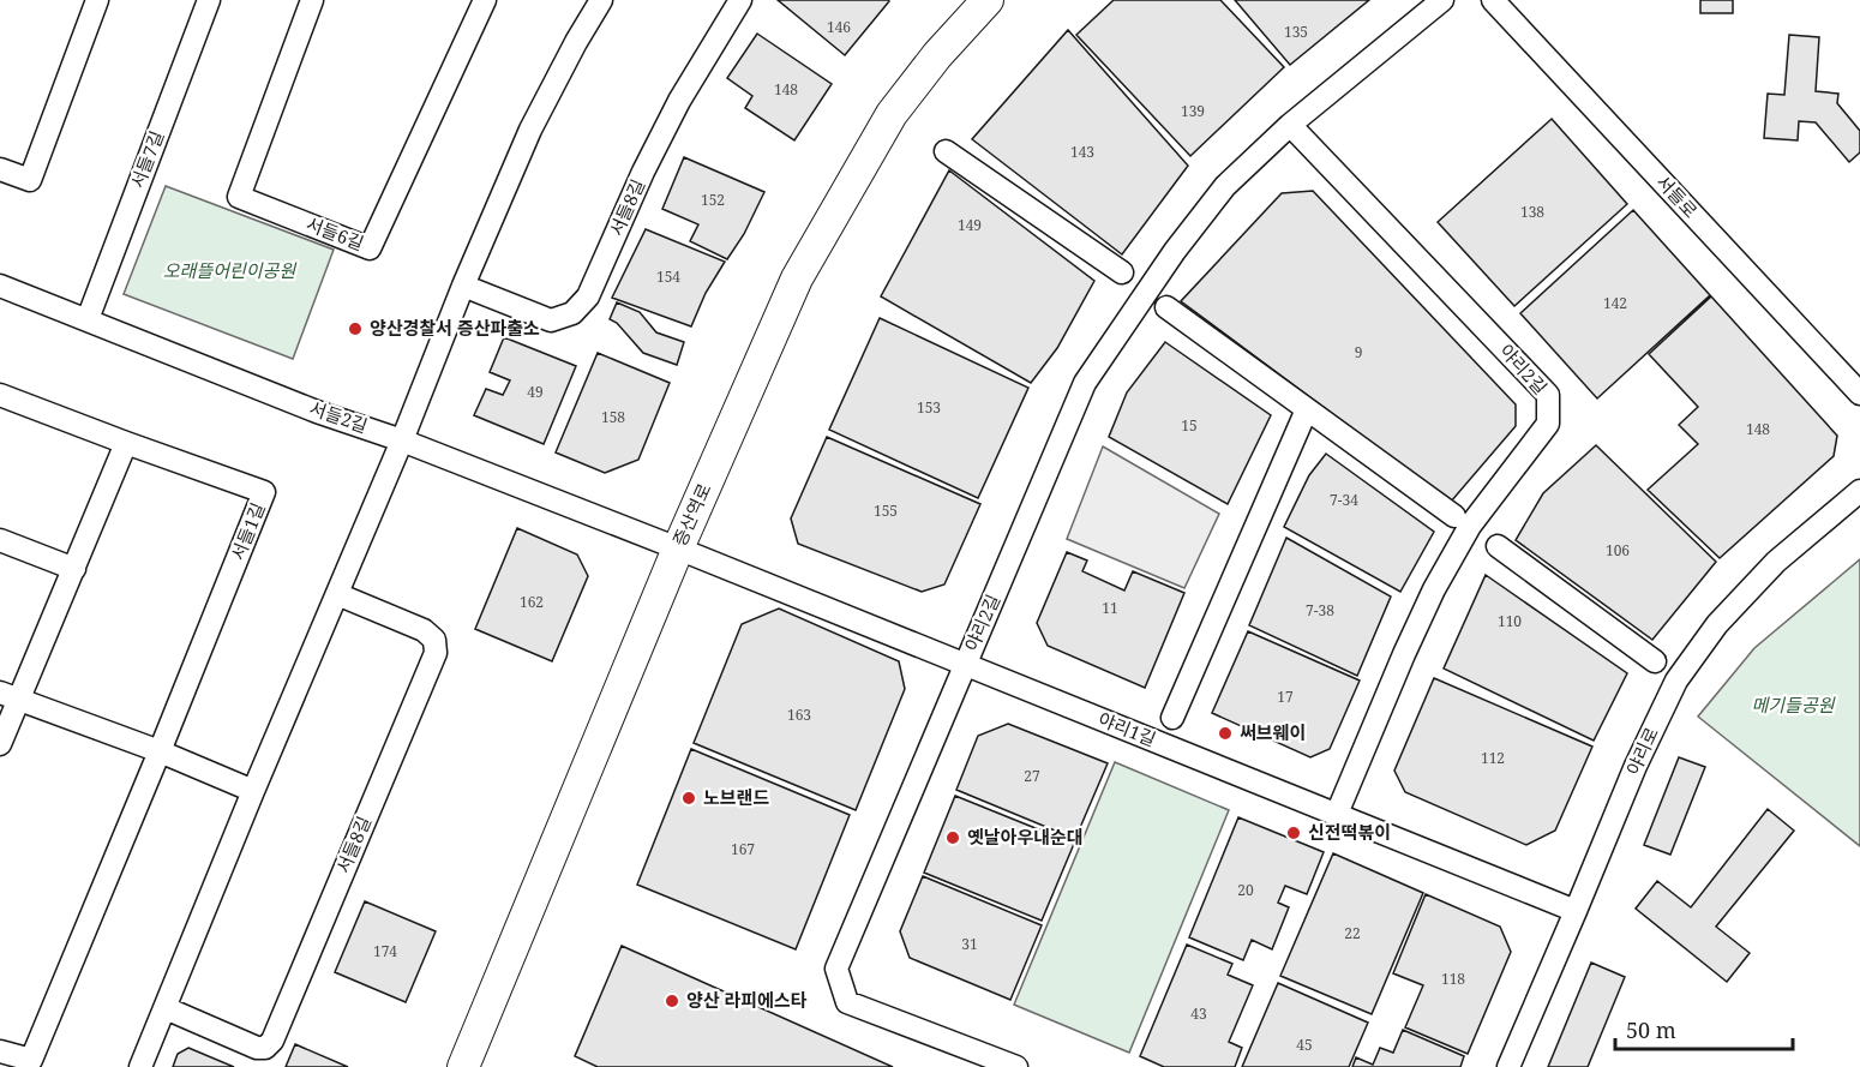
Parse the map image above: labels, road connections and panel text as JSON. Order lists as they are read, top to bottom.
{
  "streets": {
    "street": [
      "서들7길",
      "서들로",
      "서들8길",
      "서들6길",
      "야리2길",
      "서들2길",
      "증산역로",
      "서들1길",
      "야리1길",
      "야리로"
    ]
  },
  "crossings": [
    ["서들7길", "서들2길"],
    ["야리2길", "야리1길"],
    ["서들2길", "증산역로"],
    ["서들2길", "야리1길"],
    ["증산역로", "야리1길"],
    ["야리1길", "야리로"]
  ],
  "parks": ["오래뜰어린이공원", "메기들공원"],
  "places": [
    "양산경찰서 증산파출소",
    "써브웨이",
    "노브랜드",
    "신전떡볶이",
    "옛날아우내순대",
    "양산 라피에스타"
  ],
  "house_numbers": [
    "146",
    "135",
    "148",
    "139",
    "143",
    "152",
    "138",
    "149",
    "154",
    "142",
    "9",
    "49",
    "153",
    "158",
    "15",
    "148",
    "7-34",
    "155",
    "106",
    "162",
    "11",
    "7-38",
    "110",
    "17",
    "163",
    "112",
    "27",
    "167",
    "20",
    "22",
    "31",
    "174",
    "118",
    "43",
    "45"
  ],
  "scale_bar": "50 m"
}
